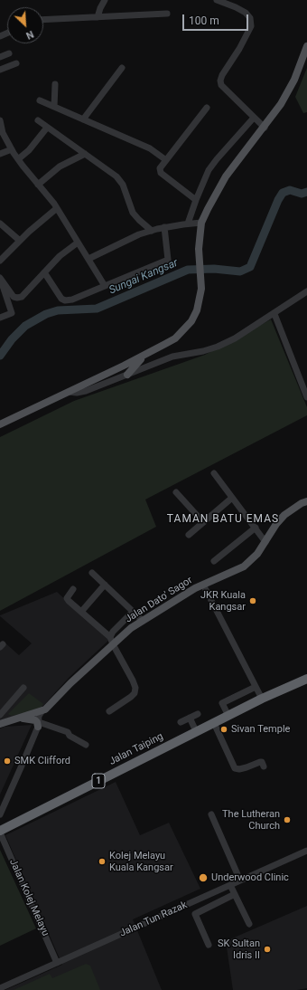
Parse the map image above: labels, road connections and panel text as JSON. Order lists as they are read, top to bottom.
{
  "streets": {
    "highway": ["Jalan Taiping", "1"],
    "main road": ["Jalan Dato' Sagor"],
    "street": ["Jalan Kolej Melayu", "Jalan Tun Razak"]
  },
  "crossings": [
    ["Jalan Taiping", "Jalan Kolej Melayu"],
    ["Jalan Kolej Melayu", "Jalan Tun Razak"]
  ],
  "districts": ["TAMAN BATU EMAS"],
  "water": ["Sungai Kangsar"],
  "places": [
    "JKR Kuala Kangsar",
    "Sivan Temple",
    "SMK Clifford",
    "The Lutheran Church",
    "Kolej Melayu Kuala Kangsar",
    "Underwood Clinic",
    "SK Sultan Idris II"
  ],
  "scale_bar": "100 m",
  "north": "bottom right"
}
